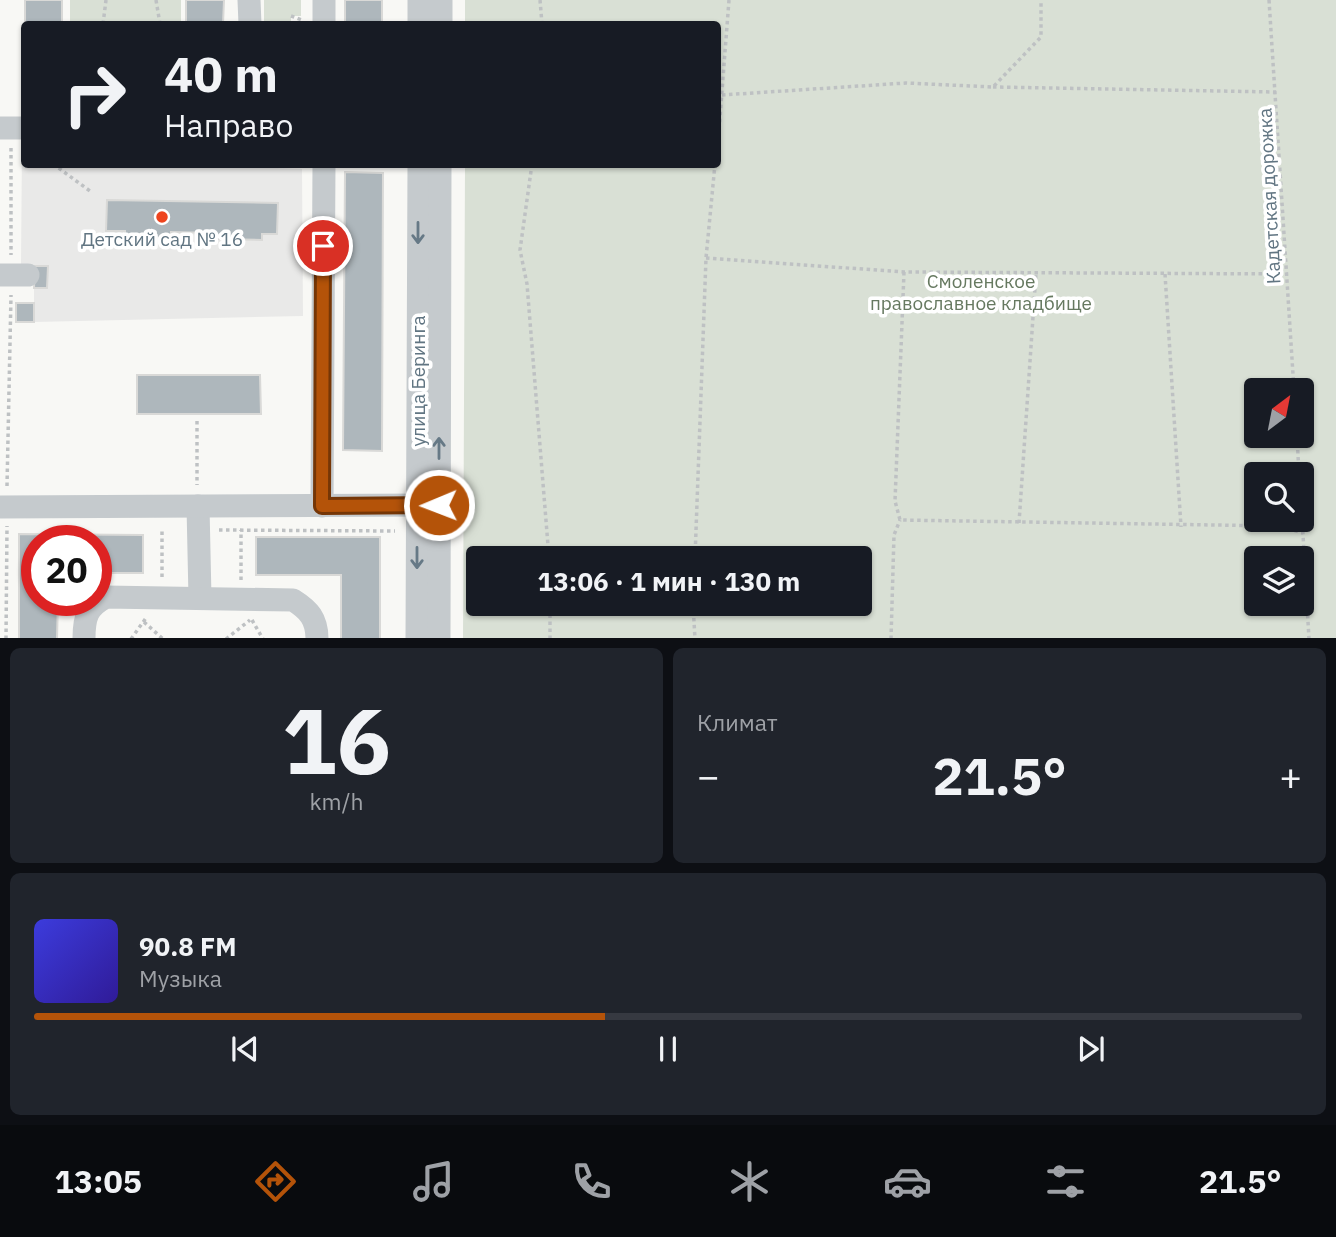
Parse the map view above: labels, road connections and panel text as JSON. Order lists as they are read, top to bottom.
{
  "streets": {
    "street": ["улица Беринга"],
    "path": ["Кадетская дорожка"]
  },
  "parks": ["Смоленское православное кладбище"],
  "places": ["Детский сад № 16"],
  "north": "top right",
  "page": {
    "turn": ["40 m", "Направо"],
    "limit": "20",
    "trip": "13:06 · 1 мин · 130 m",
    "tile": [
      ["16", "km/h"],
      "Климат"
    ],
    "heat": ["−", "21.5°", "+"],
    "song": ["90.8 FM", "Музыка"],
    "tabs": ["13:05", "21.5°"]
  }
}
